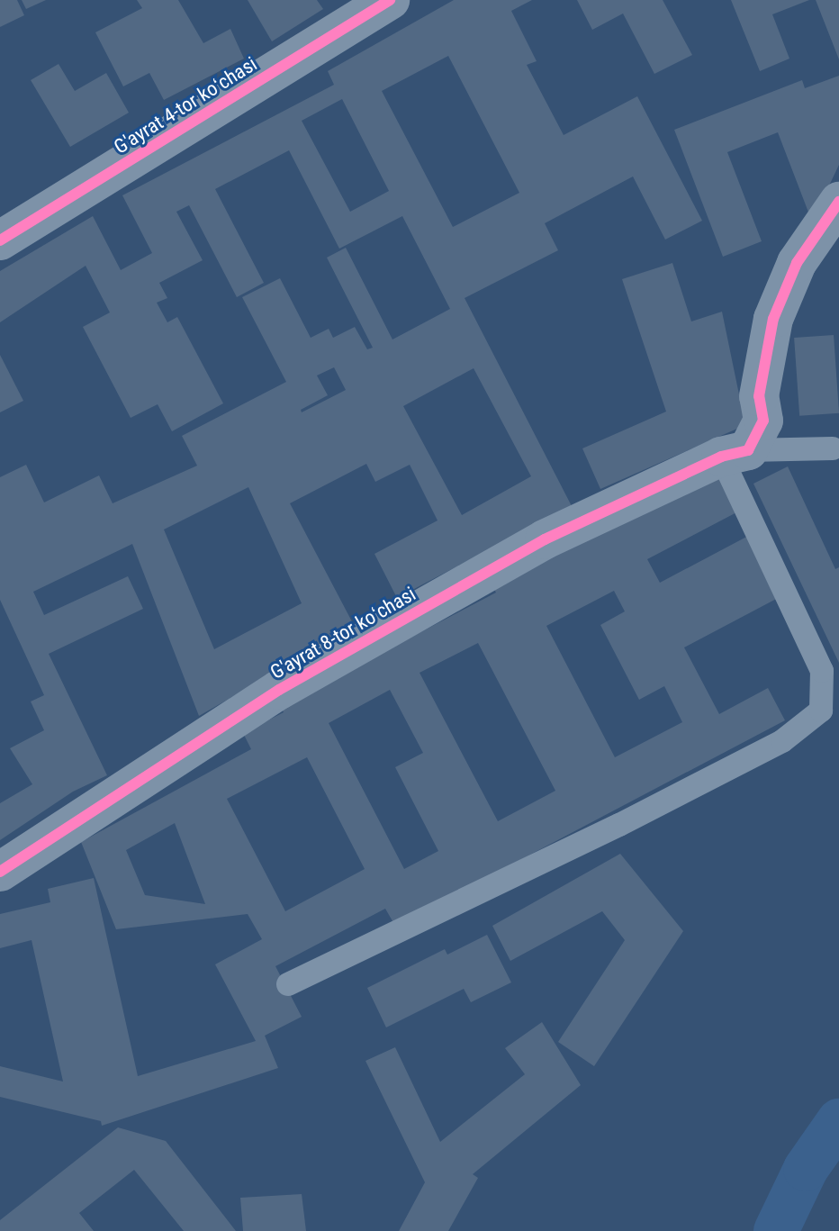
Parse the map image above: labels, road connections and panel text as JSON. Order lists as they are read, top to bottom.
{
  "streets": {
    "street": ["G'ayrat 4-tor koʻchasi", "G'ayrat 8-tor koʻchasi"]
  }
}
